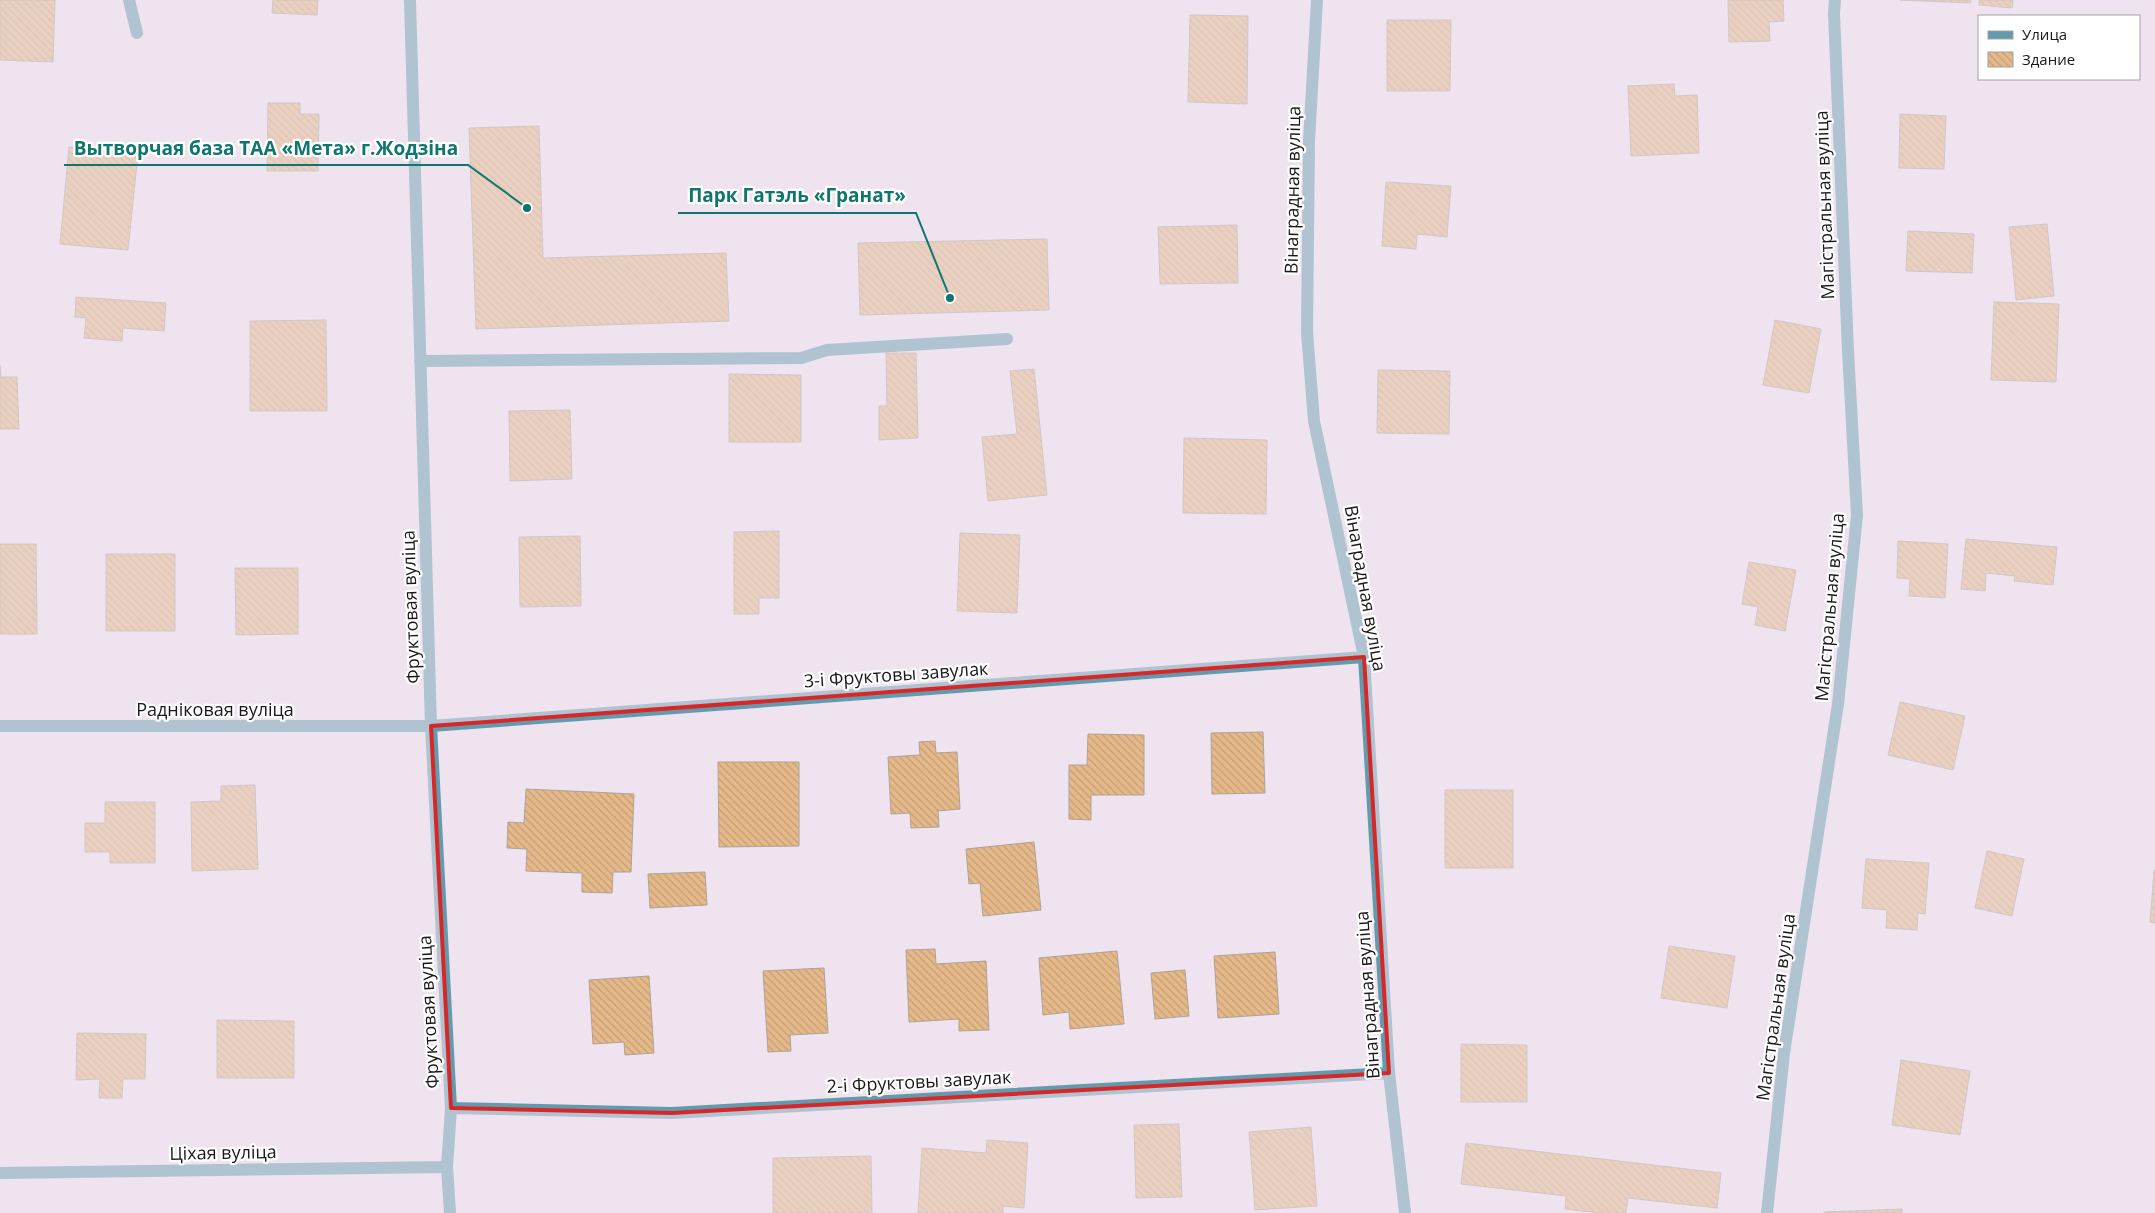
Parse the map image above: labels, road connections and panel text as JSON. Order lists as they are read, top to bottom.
{
  "streets": {
    "street": [
      "Вінаградная вуліца",
      "Магістральная вуліца",
      "Фруктовая вуліца",
      "3-і Фруктовы завулак",
      "Радніковая вуліца",
      "2-і Фруктовы завулак",
      "Ціхая вуліца"
    ]
  },
  "crossings": [
    ["Вінаградная вуліца", "3-і Фруктовы завулак"],
    ["Вінаградная вуліца", "2-і Фруктовы завулак"],
    ["Фруктовая вуліца", "3-і Фруктовы завулак"],
    ["Фруктовая вуліца", "Радніковая вуліца"],
    ["Фруктовая вуліца", "2-і Фруктовы завулак"],
    ["Фруктовая вуліца", "Ціхая вуліца"],
    ["3-і Фруктовы завулак", "Радніковая вуліца"]
  ],
  "places": ["Вытворчая база ТАА «Мета» г.Жодзіна", "Парк Гатэль «Гранат»"],
  "legend": ["Улица", "Здание"]
}
